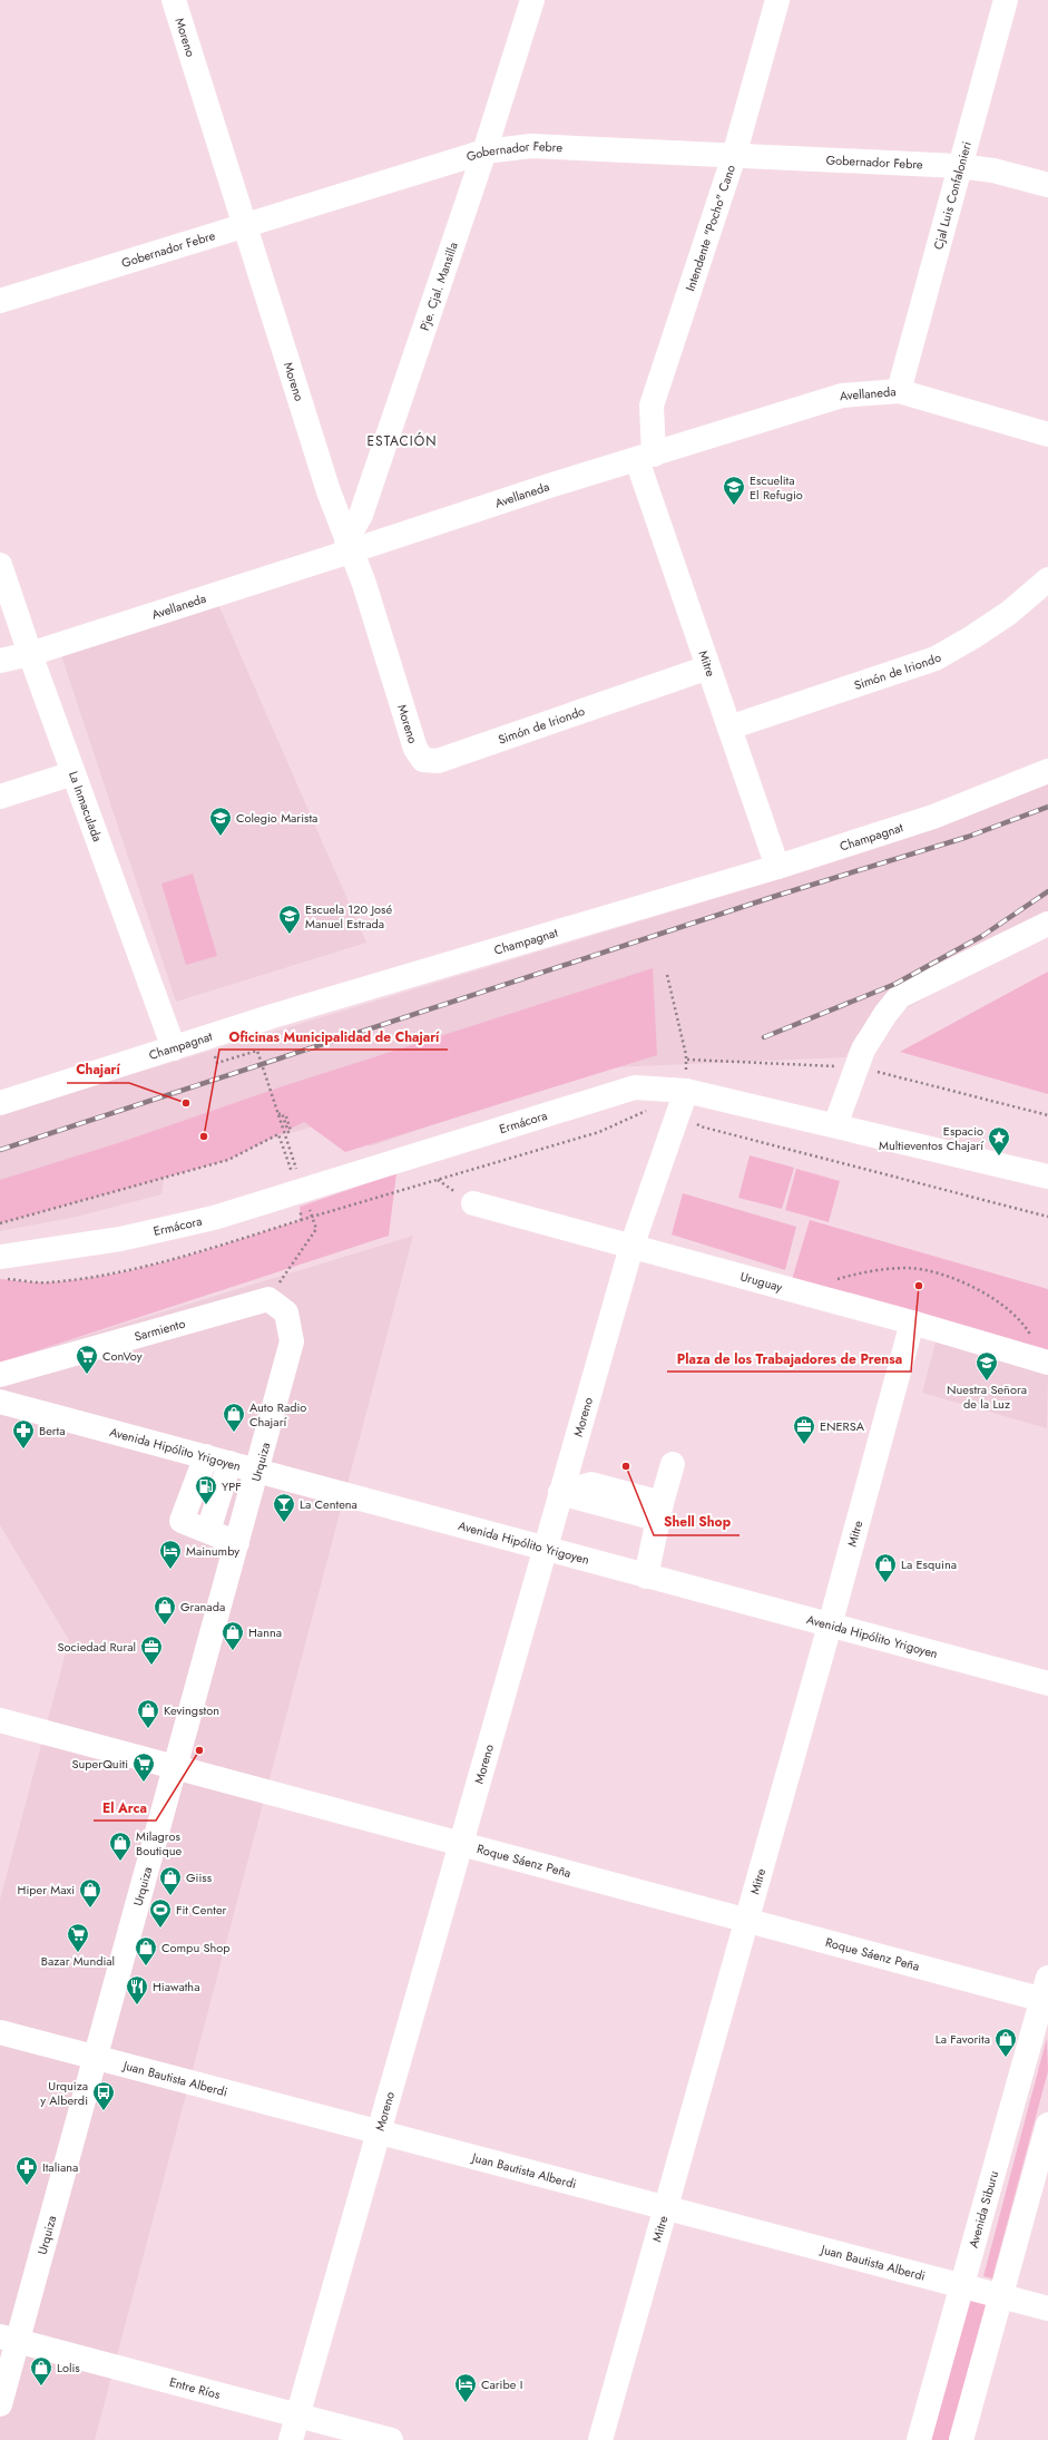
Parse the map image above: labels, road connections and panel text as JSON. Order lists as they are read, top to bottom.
{
  "streets": {
    "street": [
      "Moreno",
      "Gobernador Febre",
      "Cjal Luis Confalonieri",
      "Intendente \"Pocho\" Cano",
      "Pje. Cjal. Mansilla",
      "Avellaneda",
      "Mitre",
      "Simón de Iriondo",
      "La Inmaculada",
      "Champagnat",
      "Ermácora",
      "Uruguay",
      "Sarmiento",
      "Avenida Hipólito Yrigoyen",
      "Urquiza",
      "Roque Sáenz Peña",
      "Juan Bautista Alberdi",
      "Avenida Siburu",
      "Entre Ríos"
    ]
  },
  "crossings": [
    ["Moreno", "Gobernador Febre"],
    ["Moreno", "Pje. Cjal. Mansilla"],
    ["Moreno", "Avellaneda"],
    ["Moreno", "Simón de Iriondo"],
    ["Moreno", "Ermácora"],
    ["Moreno", "Uruguay"],
    ["Moreno", "Avenida Hipólito Yrigoyen"],
    ["Moreno", "Roque Sáenz Peña"],
    ["Moreno", "Juan Bautista Alberdi"],
    ["Moreno", "Entre Ríos"],
    ["Gobernador Febre", "Cjal Luis Confalonieri"],
    ["Gobernador Febre", "Intendente \"Pocho\" Cano"],
    ["Gobernador Febre", "Pje. Cjal. Mansilla"],
    ["Cjal Luis Confalonieri", "Avellaneda"],
    ["Intendente \"Pocho\" Cano", "Avellaneda"],
    ["Intendente \"Pocho\" Cano", "Mitre"],
    ["Pje. Cjal. Mansilla", "Avellaneda"],
    ["Avellaneda", "Mitre"],
    ["Avellaneda", "La Inmaculada"],
    ["Mitre", "Simón de Iriondo"],
    ["Mitre", "Champagnat"],
    ["Mitre", "Uruguay"],
    ["Mitre", "Avenida Hipólito Yrigoyen"],
    ["Mitre", "Roque Sáenz Peña"],
    ["Mitre", "Juan Bautista Alberdi"],
    ["La Inmaculada", "Champagnat"],
    ["Sarmiento", "Urquiza"],
    ["Avenida Hipólito Yrigoyen", "Urquiza"],
    ["Urquiza", "Roque Sáenz Peña"],
    ["Urquiza", "Juan Bautista Alberdi"],
    ["Urquiza", "Entre Ríos"],
    ["Roque Sáenz Peña", "Avenida Siburu"],
    ["Juan Bautista Alberdi", "Avenida Siburu"]
  ],
  "districts": ["ESTACIÓN"],
  "places": {
    "school or university": [
      "Escuelita El Refugio",
      "Colegio Marista",
      "Escuela 120 José Manuel Estrada",
      "Nuestra Señora de la Luz"
    ],
    "other": [
      "Chajarí",
      "Oficinas Municipalidad de Chajarí",
      "Plaza de los Trabajadores de Prensa",
      "Shell Shop",
      "El Arca"
    ],
    "place": ["Espacio Multieventos Chajarí"],
    "supermarket": ["ConVoy", "SuperQuiti", "Bazar Mundial"],
    "shop": [
      "Auto Radio Chajarí",
      "La Esquina",
      "Granada",
      "Hanna",
      "Kevingston",
      "Milagros Boutique",
      "Giiss",
      "Hiper Maxi",
      "Compu Shop",
      "La Favorita",
      "Lolis"
    ],
    "office": ["ENERSA", "Sociedad Rural"],
    "pharmacy": ["Berta", "Italiana"],
    "fuel station": ["YPF"],
    "bar": ["La Centena"],
    "hotel": ["Mainumby", "Caribe I"],
    "sports": ["Fit Center"],
    "restaurant": ["Hiawatha"],
    "bus stop": ["Urquiza y Alberdi"]
  }
}
